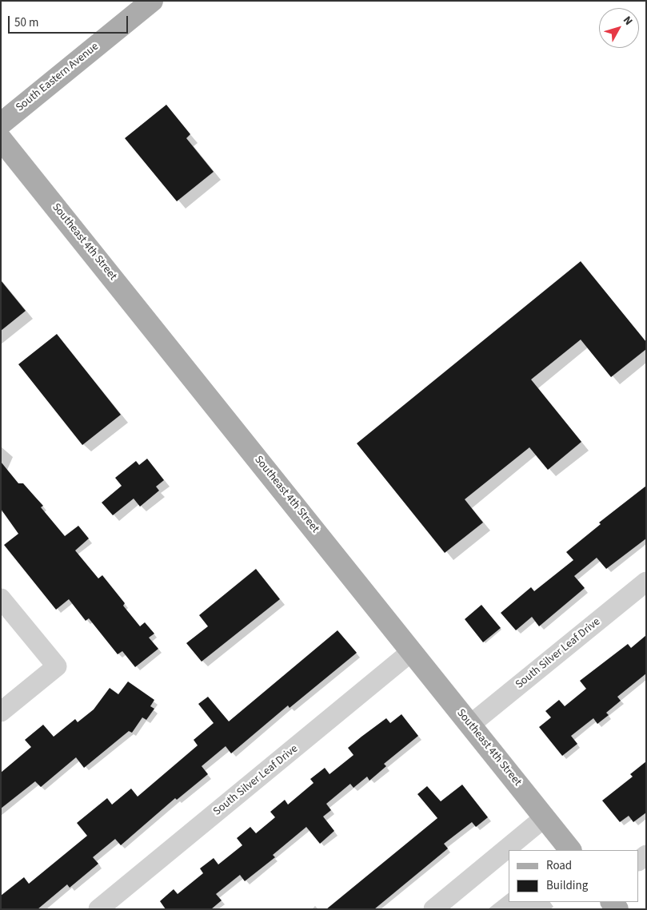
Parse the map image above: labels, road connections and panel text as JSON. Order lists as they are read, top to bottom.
{
  "streets": {
    "main road": ["South Eastern Avenue", "Southeast 4th Street"],
    "street": ["South Silver Leaf Drive"]
  },
  "crossings": [
    ["Southeast 4th Street", "South Silver Leaf Drive"]
  ],
  "legend": ["Road", "Building"],
  "scale_bar": "50 m",
  "north": "top right"
}
